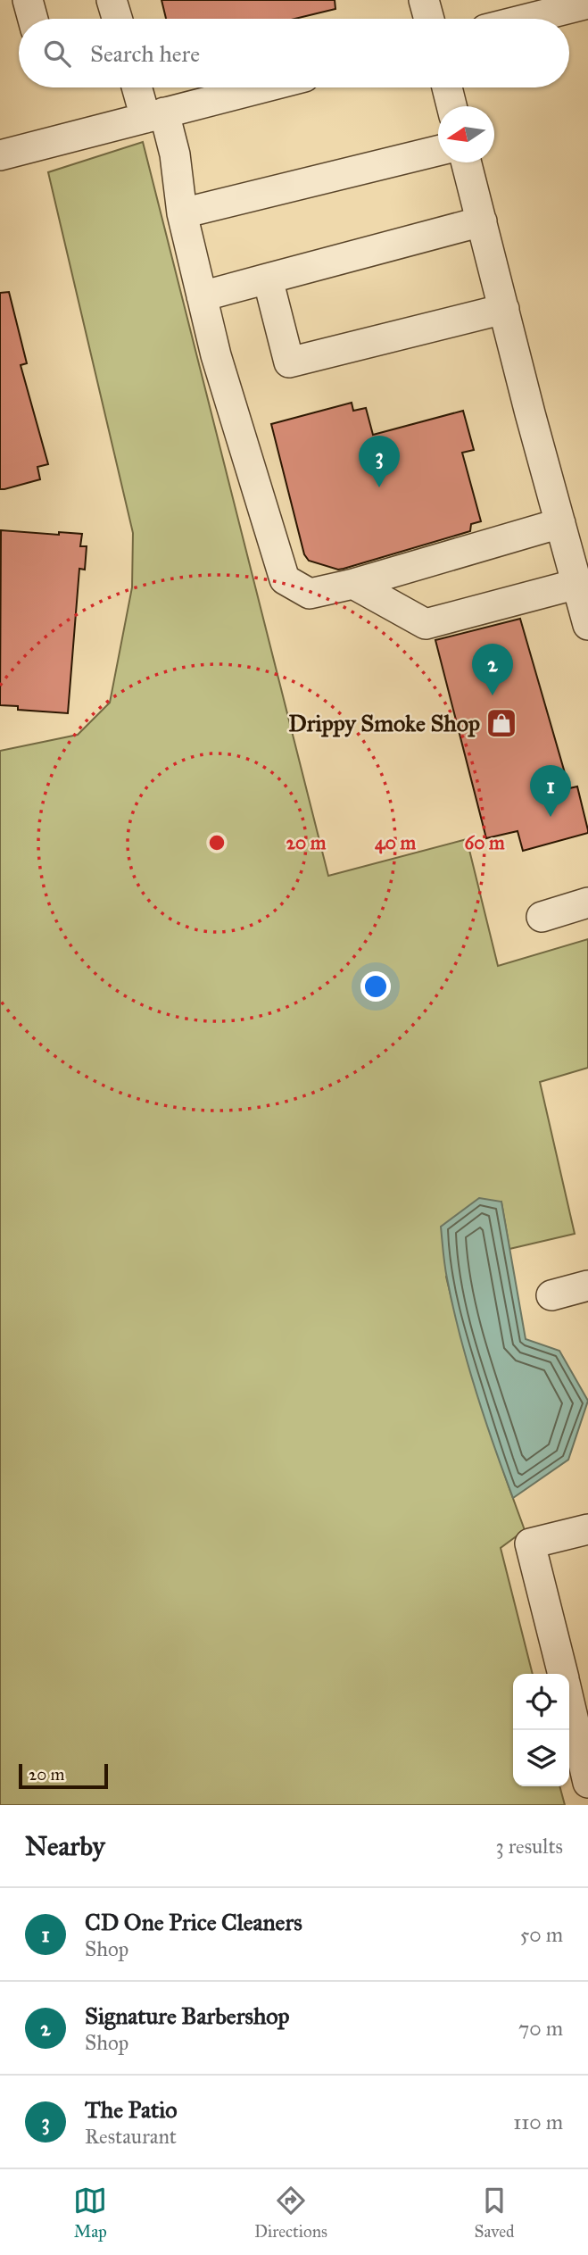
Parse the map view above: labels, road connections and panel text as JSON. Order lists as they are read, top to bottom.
{
  "places": {
    "shop": ["Drippy Smoke Shop"]
  },
  "scale_bar": "20 m",
  "north": "left",
  "page": {
    "search": "Search here",
    "pins": ["3", "2", "1"],
    "scale": "20 m",
    "heading": ["Nearby", "3 results"],
    "list": [
      {
        "mark": "1",
        "name": "CD One Price Cleaners",
        "note": "Shop",
        "value": "50 m"
      },
      {
        "mark": "2",
        "name": "Signature Barbershop",
        "note": "Shop",
        "value": "70 m"
      },
      {
        "mark": "3",
        "name": "The Patio",
        "note": "Restaurant",
        "value": "110 m"
      }
    ],
    "nav": ["Map", "Directions", "Saved"]
  },
  "rings": ["20 m", "40 m", "60 m"]
}
